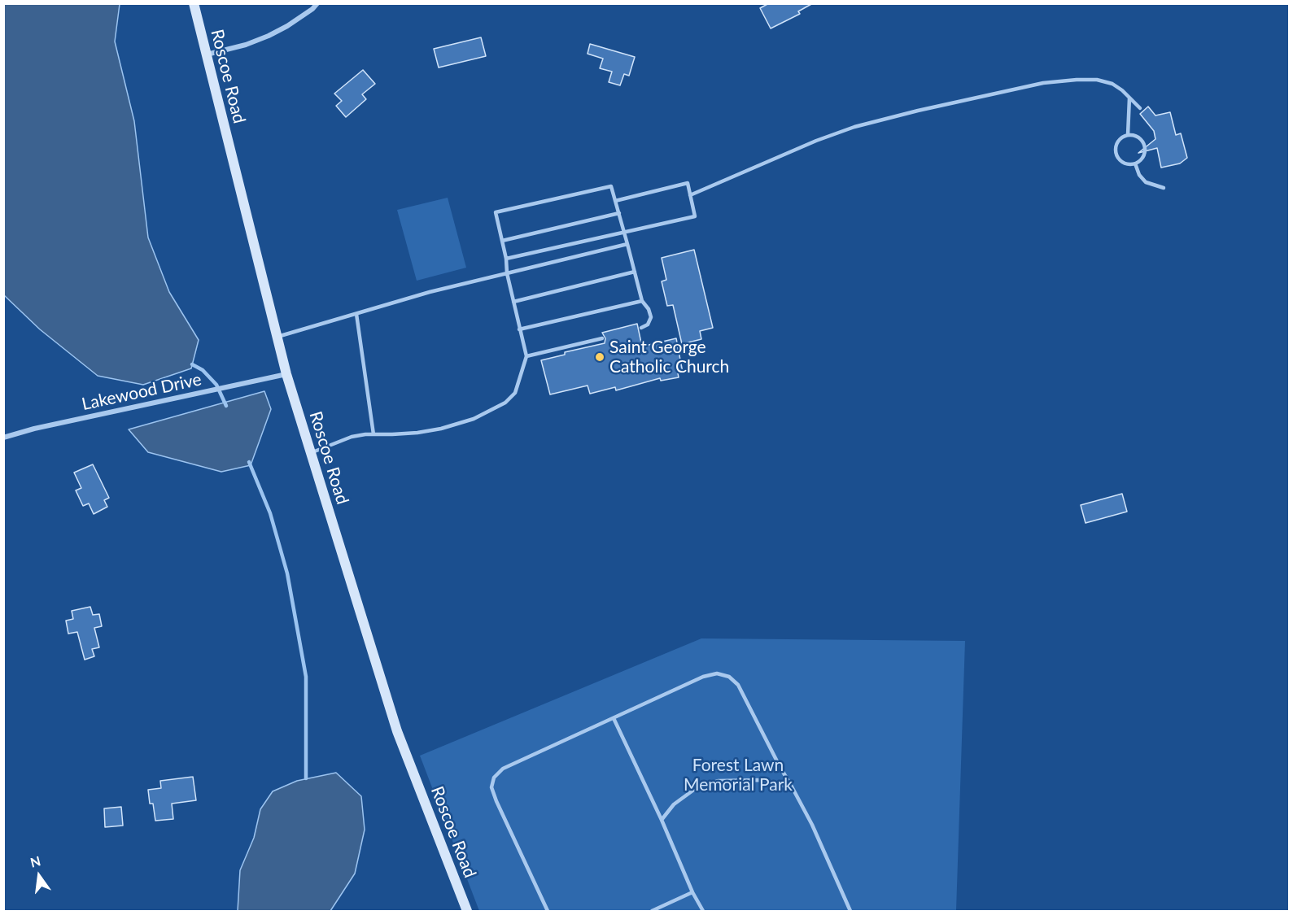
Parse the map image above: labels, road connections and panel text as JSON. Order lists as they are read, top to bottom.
{
  "streets": {
    "main road": ["Roscoe Road"],
    "street": ["Lakewood Drive"]
  },
  "crossings": [
    ["Roscoe Road", "Lakewood Drive"]
  ],
  "parks": ["Forest Lawn Memorial Park"],
  "places": ["Saint George Catholic Church"],
  "north": "top"
}
